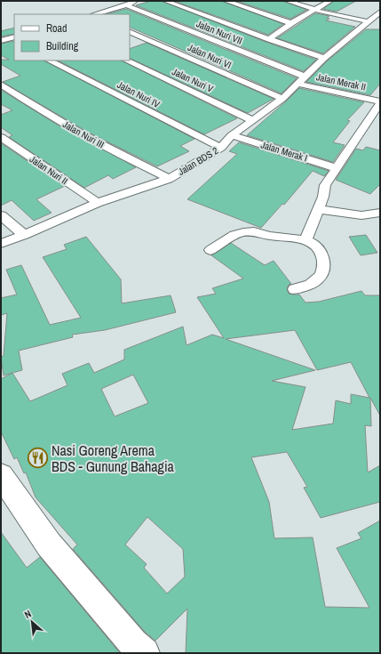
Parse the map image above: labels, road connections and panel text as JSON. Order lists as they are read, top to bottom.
{
  "streets": {
    "street": [
      "Jalan Nuri VII",
      "Jalan Nuri VI",
      "Jalan Nuri V",
      "Jalan Merak II",
      "Jalan Nuri IV",
      "Jalan Nuri III",
      "Jalan Merak I",
      "Jalan BDS 2",
      "Jalan Nuri II"
    ]
  },
  "crossings": [
    ["Jalan Nuri VII", "Jalan BDS 2"],
    ["Jalan Nuri VI", "Jalan BDS 2"],
    ["Jalan Nuri V", "Jalan BDS 2"],
    ["Jalan Merak II", "Jalan BDS 2"],
    ["Jalan Nuri IV", "Jalan BDS 2"],
    ["Jalan Nuri III", "Jalan BDS 2"],
    ["Jalan Merak I", "Jalan BDS 2"],
    ["Jalan BDS 2", "Jalan Nuri II"]
  ],
  "places": {
    "restaurant": ["Nasi Goreng Arema BDS - Gunung Bahagia"]
  },
  "legend": ["Road", "Building"],
  "north": "top left"
}
